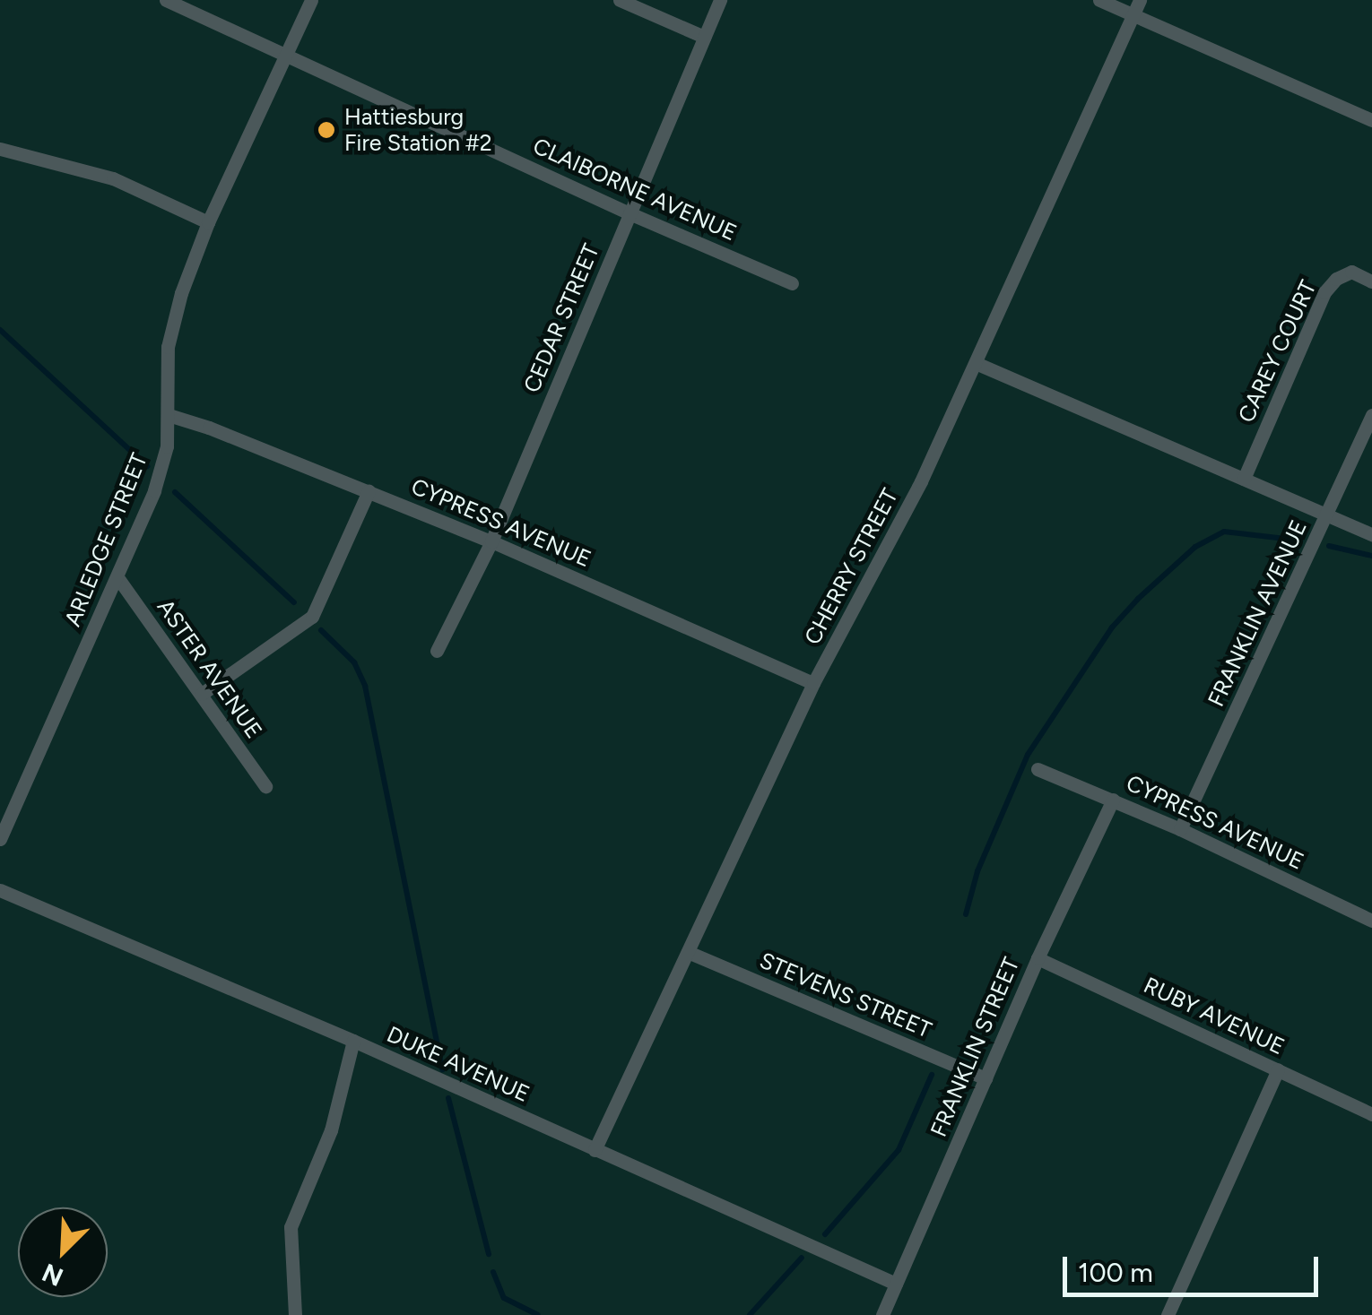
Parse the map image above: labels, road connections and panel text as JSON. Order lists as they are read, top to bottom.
{
  "streets": {
    "street": [
      "CLAIBORNE AVENUE",
      "CEDAR STREET",
      "CAREY COURT",
      "CYPRESS AVENUE",
      "ARLEDGE STREET",
      "CHERRY STREET",
      "FRANKLIN AVENUE",
      "ASTER AVENUE",
      "STEVENS STREET",
      "RUBY AVENUE",
      "FRANKLIN STREET",
      "DUKE AVENUE"
    ]
  },
  "crossings": [
    ["CLAIBORNE AVENUE", "CEDAR STREET"],
    ["CLAIBORNE AVENUE", "ARLEDGE STREET"],
    ["CEDAR STREET", "CYPRESS AVENUE"],
    ["CYPRESS AVENUE", "ARLEDGE STREET"],
    ["CYPRESS AVENUE", "CHERRY STREET"],
    ["CYPRESS AVENUE", "FRANKLIN AVENUE"],
    ["CYPRESS AVENUE", "FRANKLIN STREET"],
    ["ARLEDGE STREET", "ASTER AVENUE"],
    ["CHERRY STREET", "STEVENS STREET"],
    ["CHERRY STREET", "DUKE AVENUE"],
    ["STEVENS STREET", "FRANKLIN STREET"],
    ["RUBY AVENUE", "FRANKLIN STREET"],
    ["FRANKLIN STREET", "DUKE AVENUE"]
  ],
  "places": ["Hattiesburg Fire Station #2"],
  "scale_bar": "100 m",
  "north": "bottom left"
}
